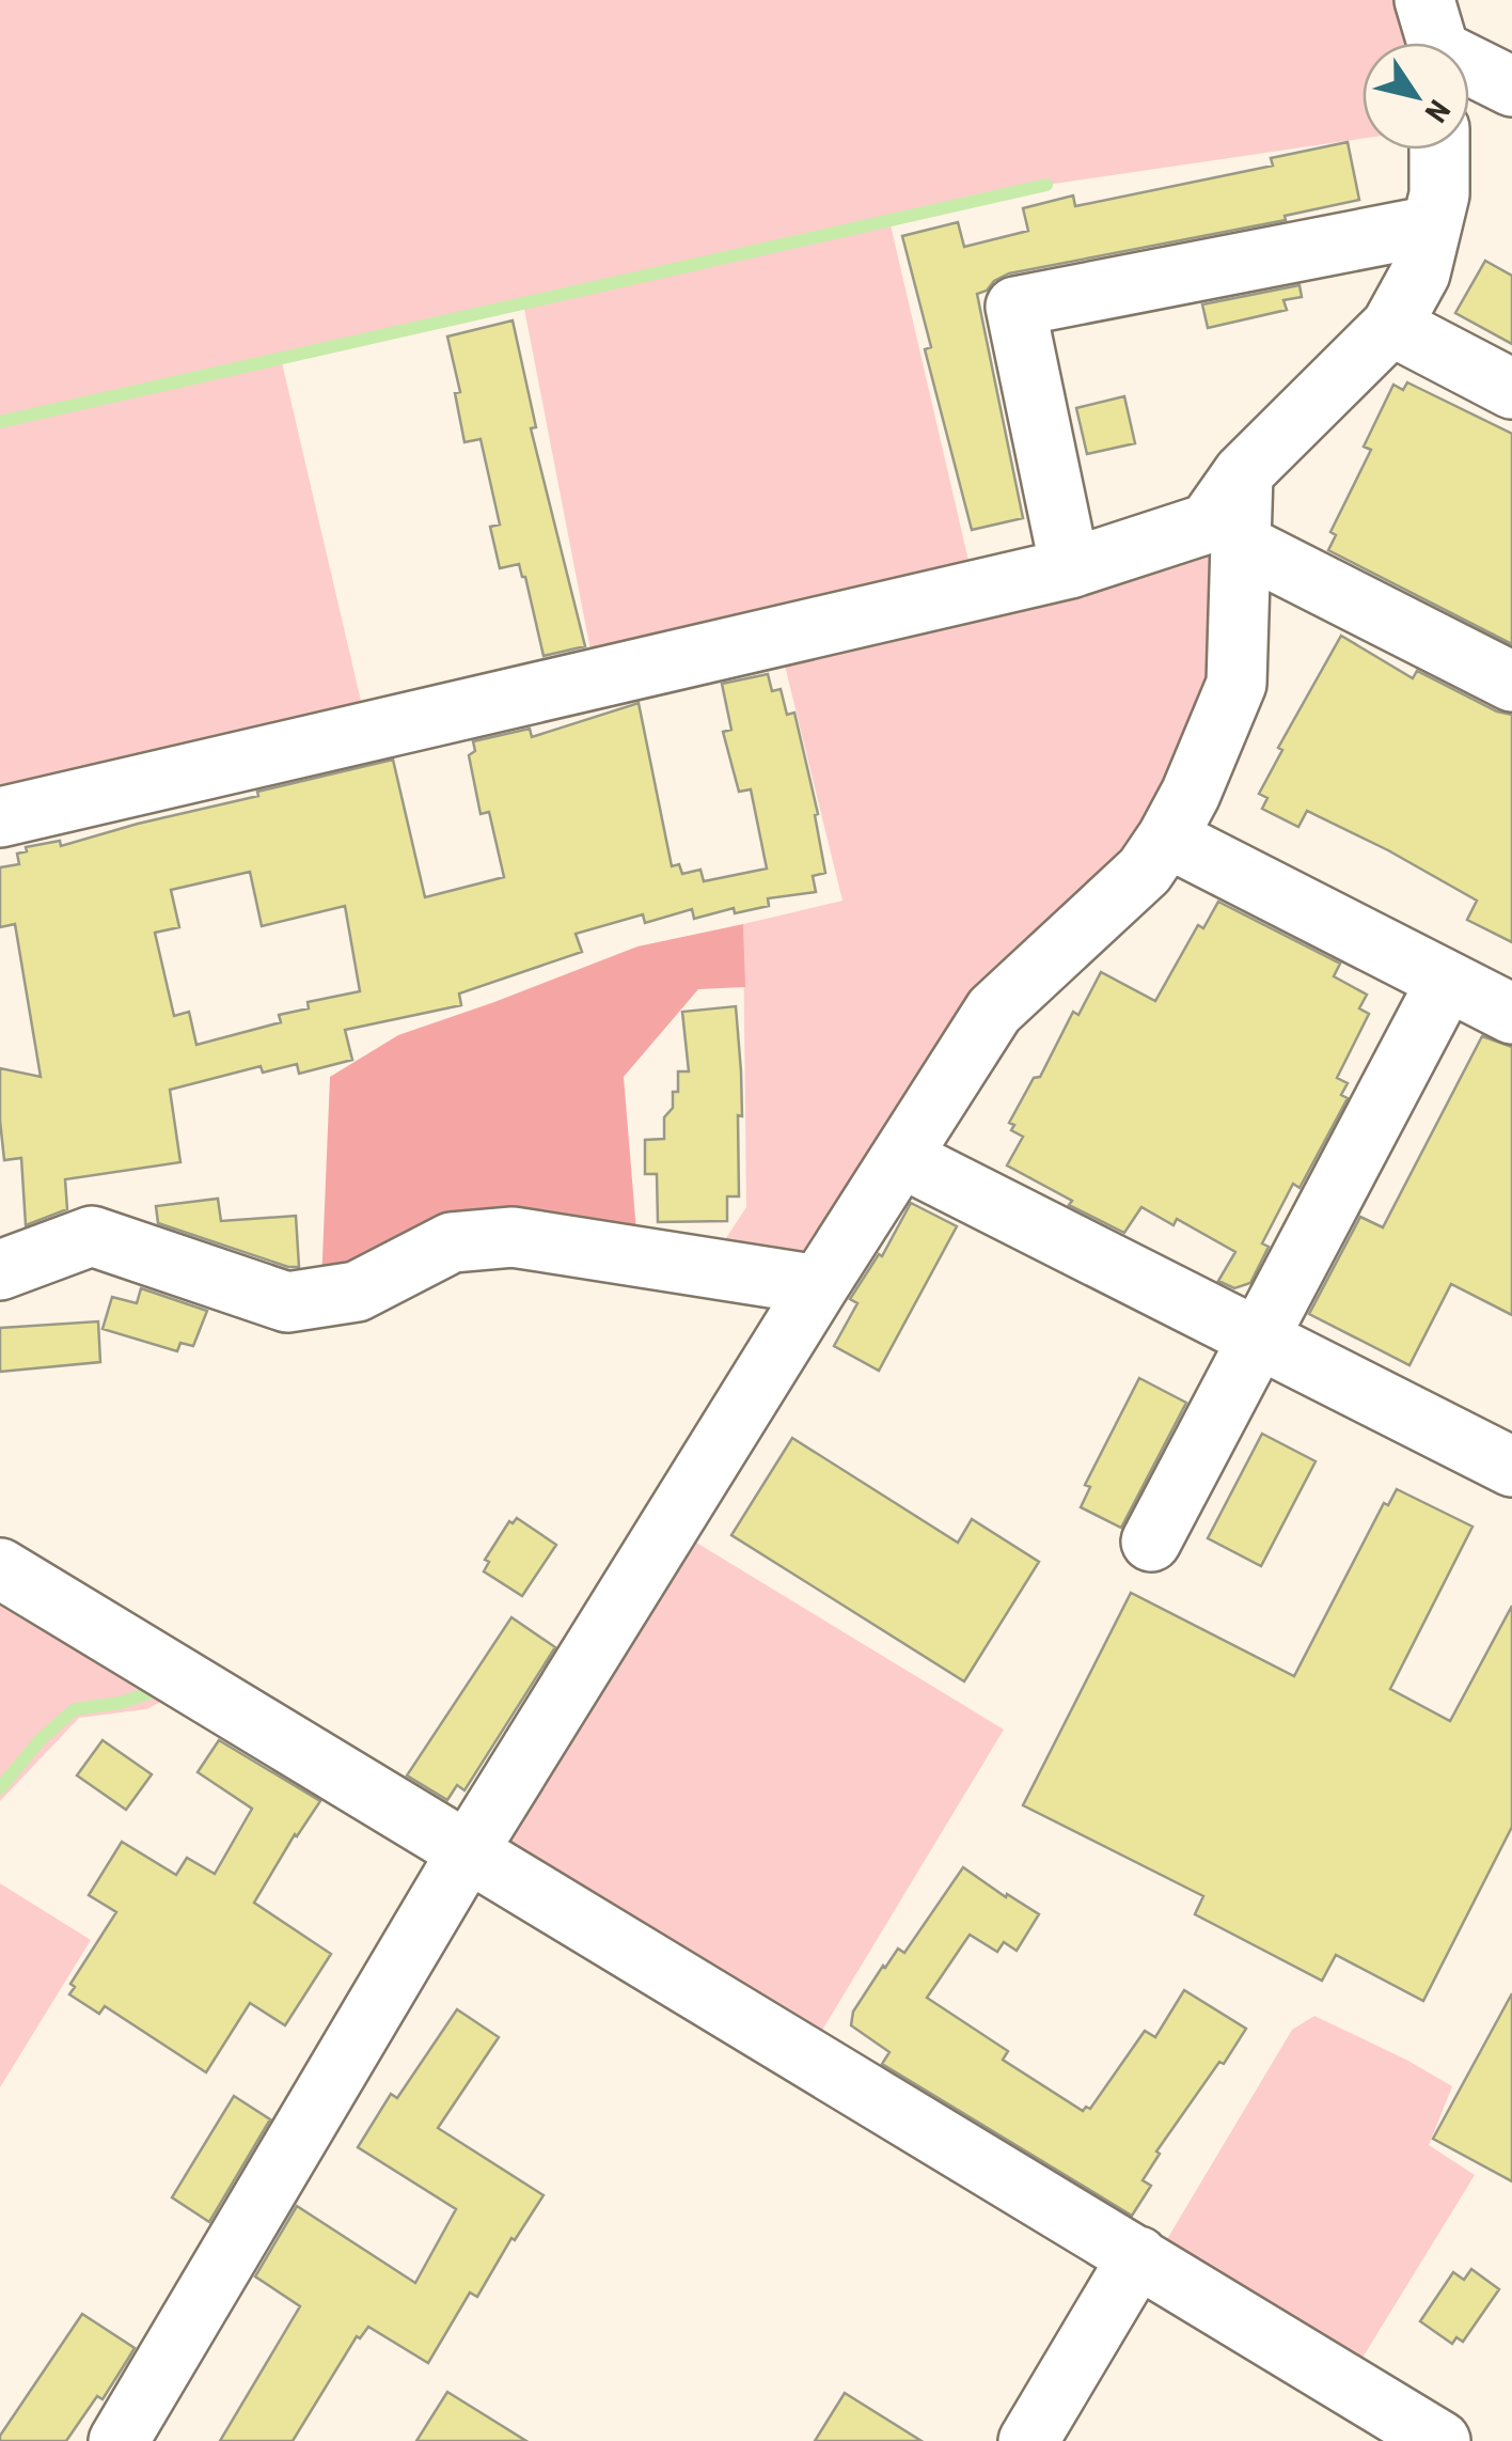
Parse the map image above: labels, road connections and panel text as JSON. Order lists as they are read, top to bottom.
{
  "north": "bottom right"
}
